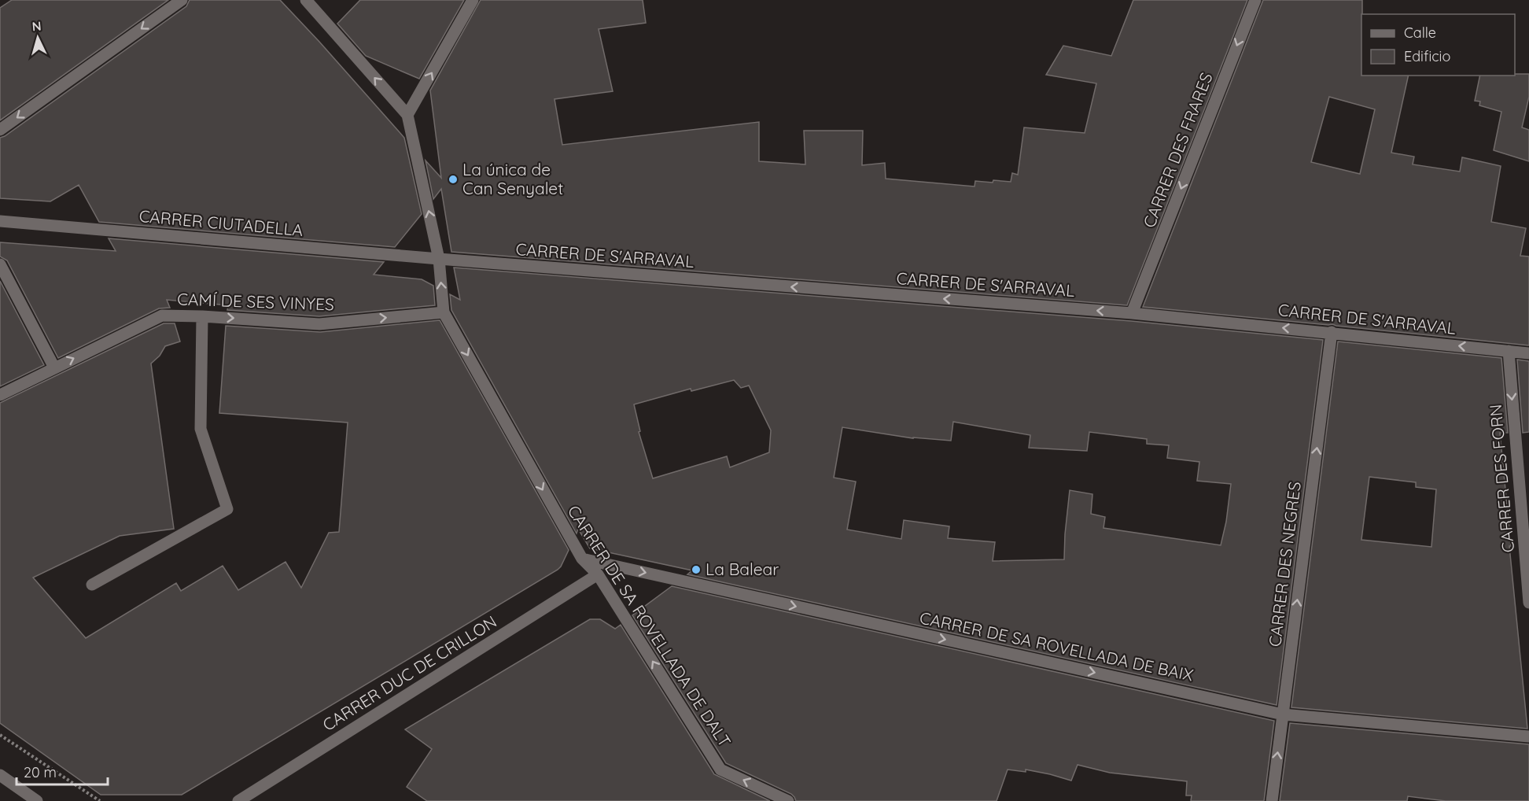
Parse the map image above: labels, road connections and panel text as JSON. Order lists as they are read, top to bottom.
{
  "streets": {
    "street": [
      "CARRER DES FRARES",
      "CARRER CIUTADELLA",
      "CARRER DE S'ARRAVAL",
      "CAMÍ DE SES VINYES",
      "CARRER DES FORN",
      "CARRER DES NEGRES",
      "CARRER DE SA ROVELLADA DE DALT",
      "CARRER DE SA ROVELLADA DE BAIX",
      "CARRER DUC DE CRILLON"
    ]
  },
  "crossings": [
    ["CARRER DES FRARES", "CARRER DE S'ARRAVAL"],
    ["CARRER CIUTADELLA", "CARRER DE S'ARRAVAL"],
    ["CARRER DE S'ARRAVAL", "CARRER DES FORN"],
    ["CARRER DE S'ARRAVAL", "CARRER DES NEGRES"],
    ["CAMÍ DE SES VINYES", "CARRER DE SA ROVELLADA DE DALT"],
    ["CARRER DES NEGRES", "CARRER DE SA ROVELLADA DE BAIX"],
    ["CARRER DE SA ROVELLADA DE DALT", "CARRER DE SA ROVELLADA DE BAIX"],
    ["CARRER DE SA ROVELLADA DE DALT", "CARRER DUC DE CRILLON"]
  ],
  "one_way": [
    "CARRER DES FRARES",
    "CARRER DE S'ARRAVAL",
    "CAMÍ DE SES VINYES",
    "CARRER DES FORN",
    "CARRER DES NEGRES",
    "CARRER DE SA ROVELLADA DE BAIX"
  ],
  "places": ["La única de Can Senyalet", "La Balear"],
  "legend": ["Calle", "Edificio"],
  "scale_bar": "20 m",
  "north": "top"
}
